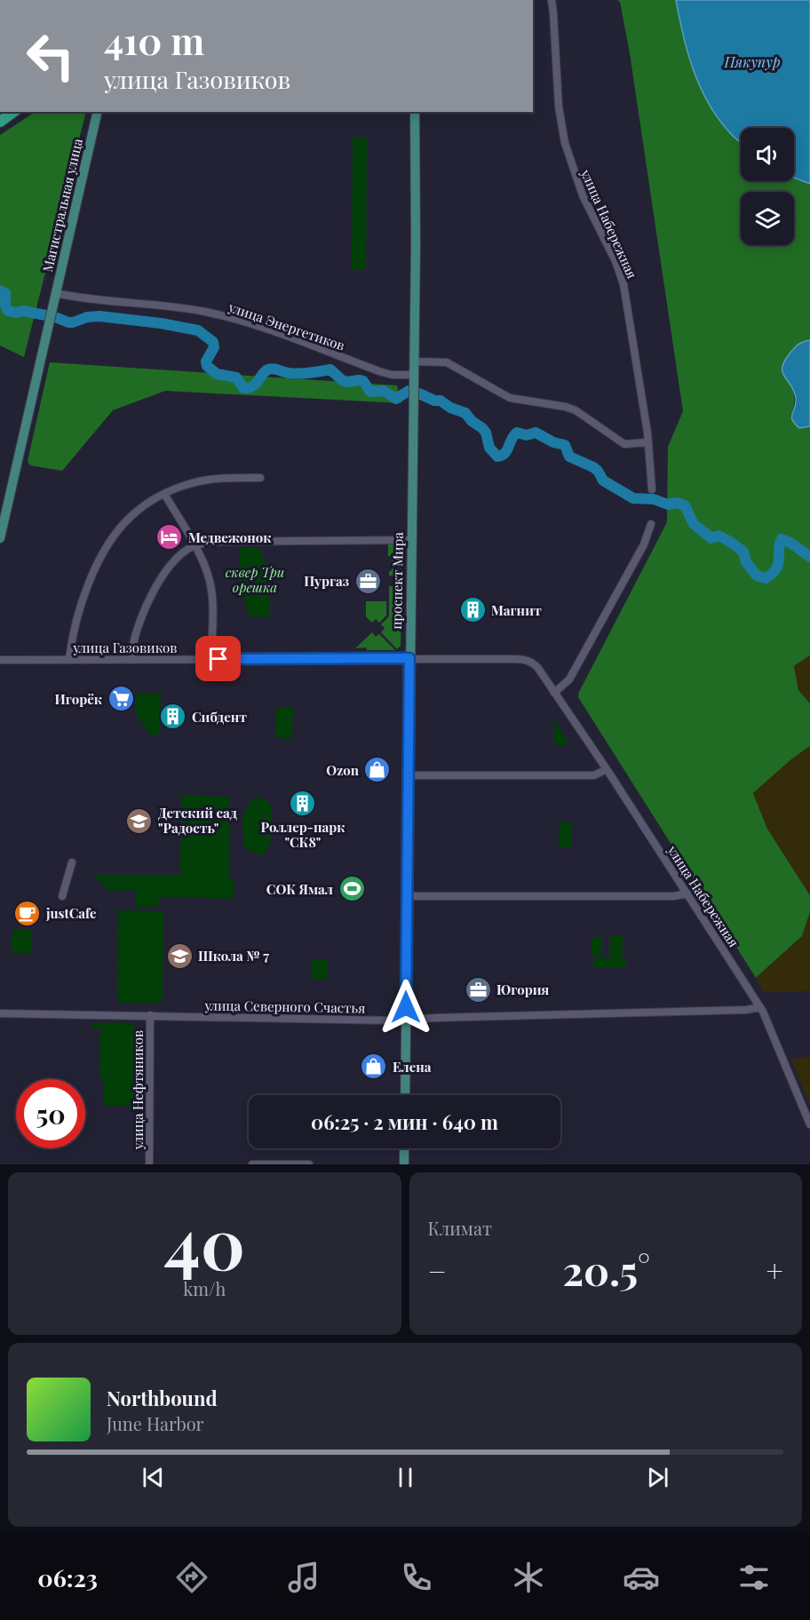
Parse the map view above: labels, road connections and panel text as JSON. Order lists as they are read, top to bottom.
{
  "streets": {
    "main road": ["Магистральная улица", "проспект Мира"],
    "street": [
      "улица Набережная",
      "улица Энергетиков",
      "улица Газовиков",
      "улица Северного Счастья",
      "улица Нефтяников"
    ]
  },
  "crossings": [
    ["Магистральная улица", "улица Энергетиков"],
    ["улица Набережная", "проспект Мира"],
    ["улица Набережная", "улица Газовиков"],
    ["улица Набережная", "улица Северного Счастья"],
    ["улица Энергетиков", "проспект Мира"],
    ["проспект Мира", "улица Газовиков"],
    ["проспект Мира", "улица Северного Счастья"],
    ["улица Северного Счастья", "улица Нефтяников"]
  ],
  "water": ["Пякупур"],
  "parks": ["сквер Три орешка"],
  "places": {
    "hotel": ["Медвежонок"],
    "office": ["Пургаз", "Югория"],
    "building": ["Магнит", "Сибдент", "Роллер-парк \"СК8\""],
    "supermarket": ["Игорёк"],
    "shop": ["Ozon", "Елена"],
    "school or university": ["Детский сад \"Радость\"", "Школа № 7"],
    "sports": ["СОК Ямал"],
    "cafe": ["justCafe"]
  },
  "page": {
    "turn": ["410 m", "улица Газовиков"],
    "limit": "50",
    "trip": "06:25 · 2 мин · 640 m",
    "tile": [
      ["40", "km/h"],
      "Климат"
    ],
    "heat": ["−", "20.5°", "+"],
    "song": ["Northbound", "June Harbor"],
    "tabs": "06:23"
  }
}
